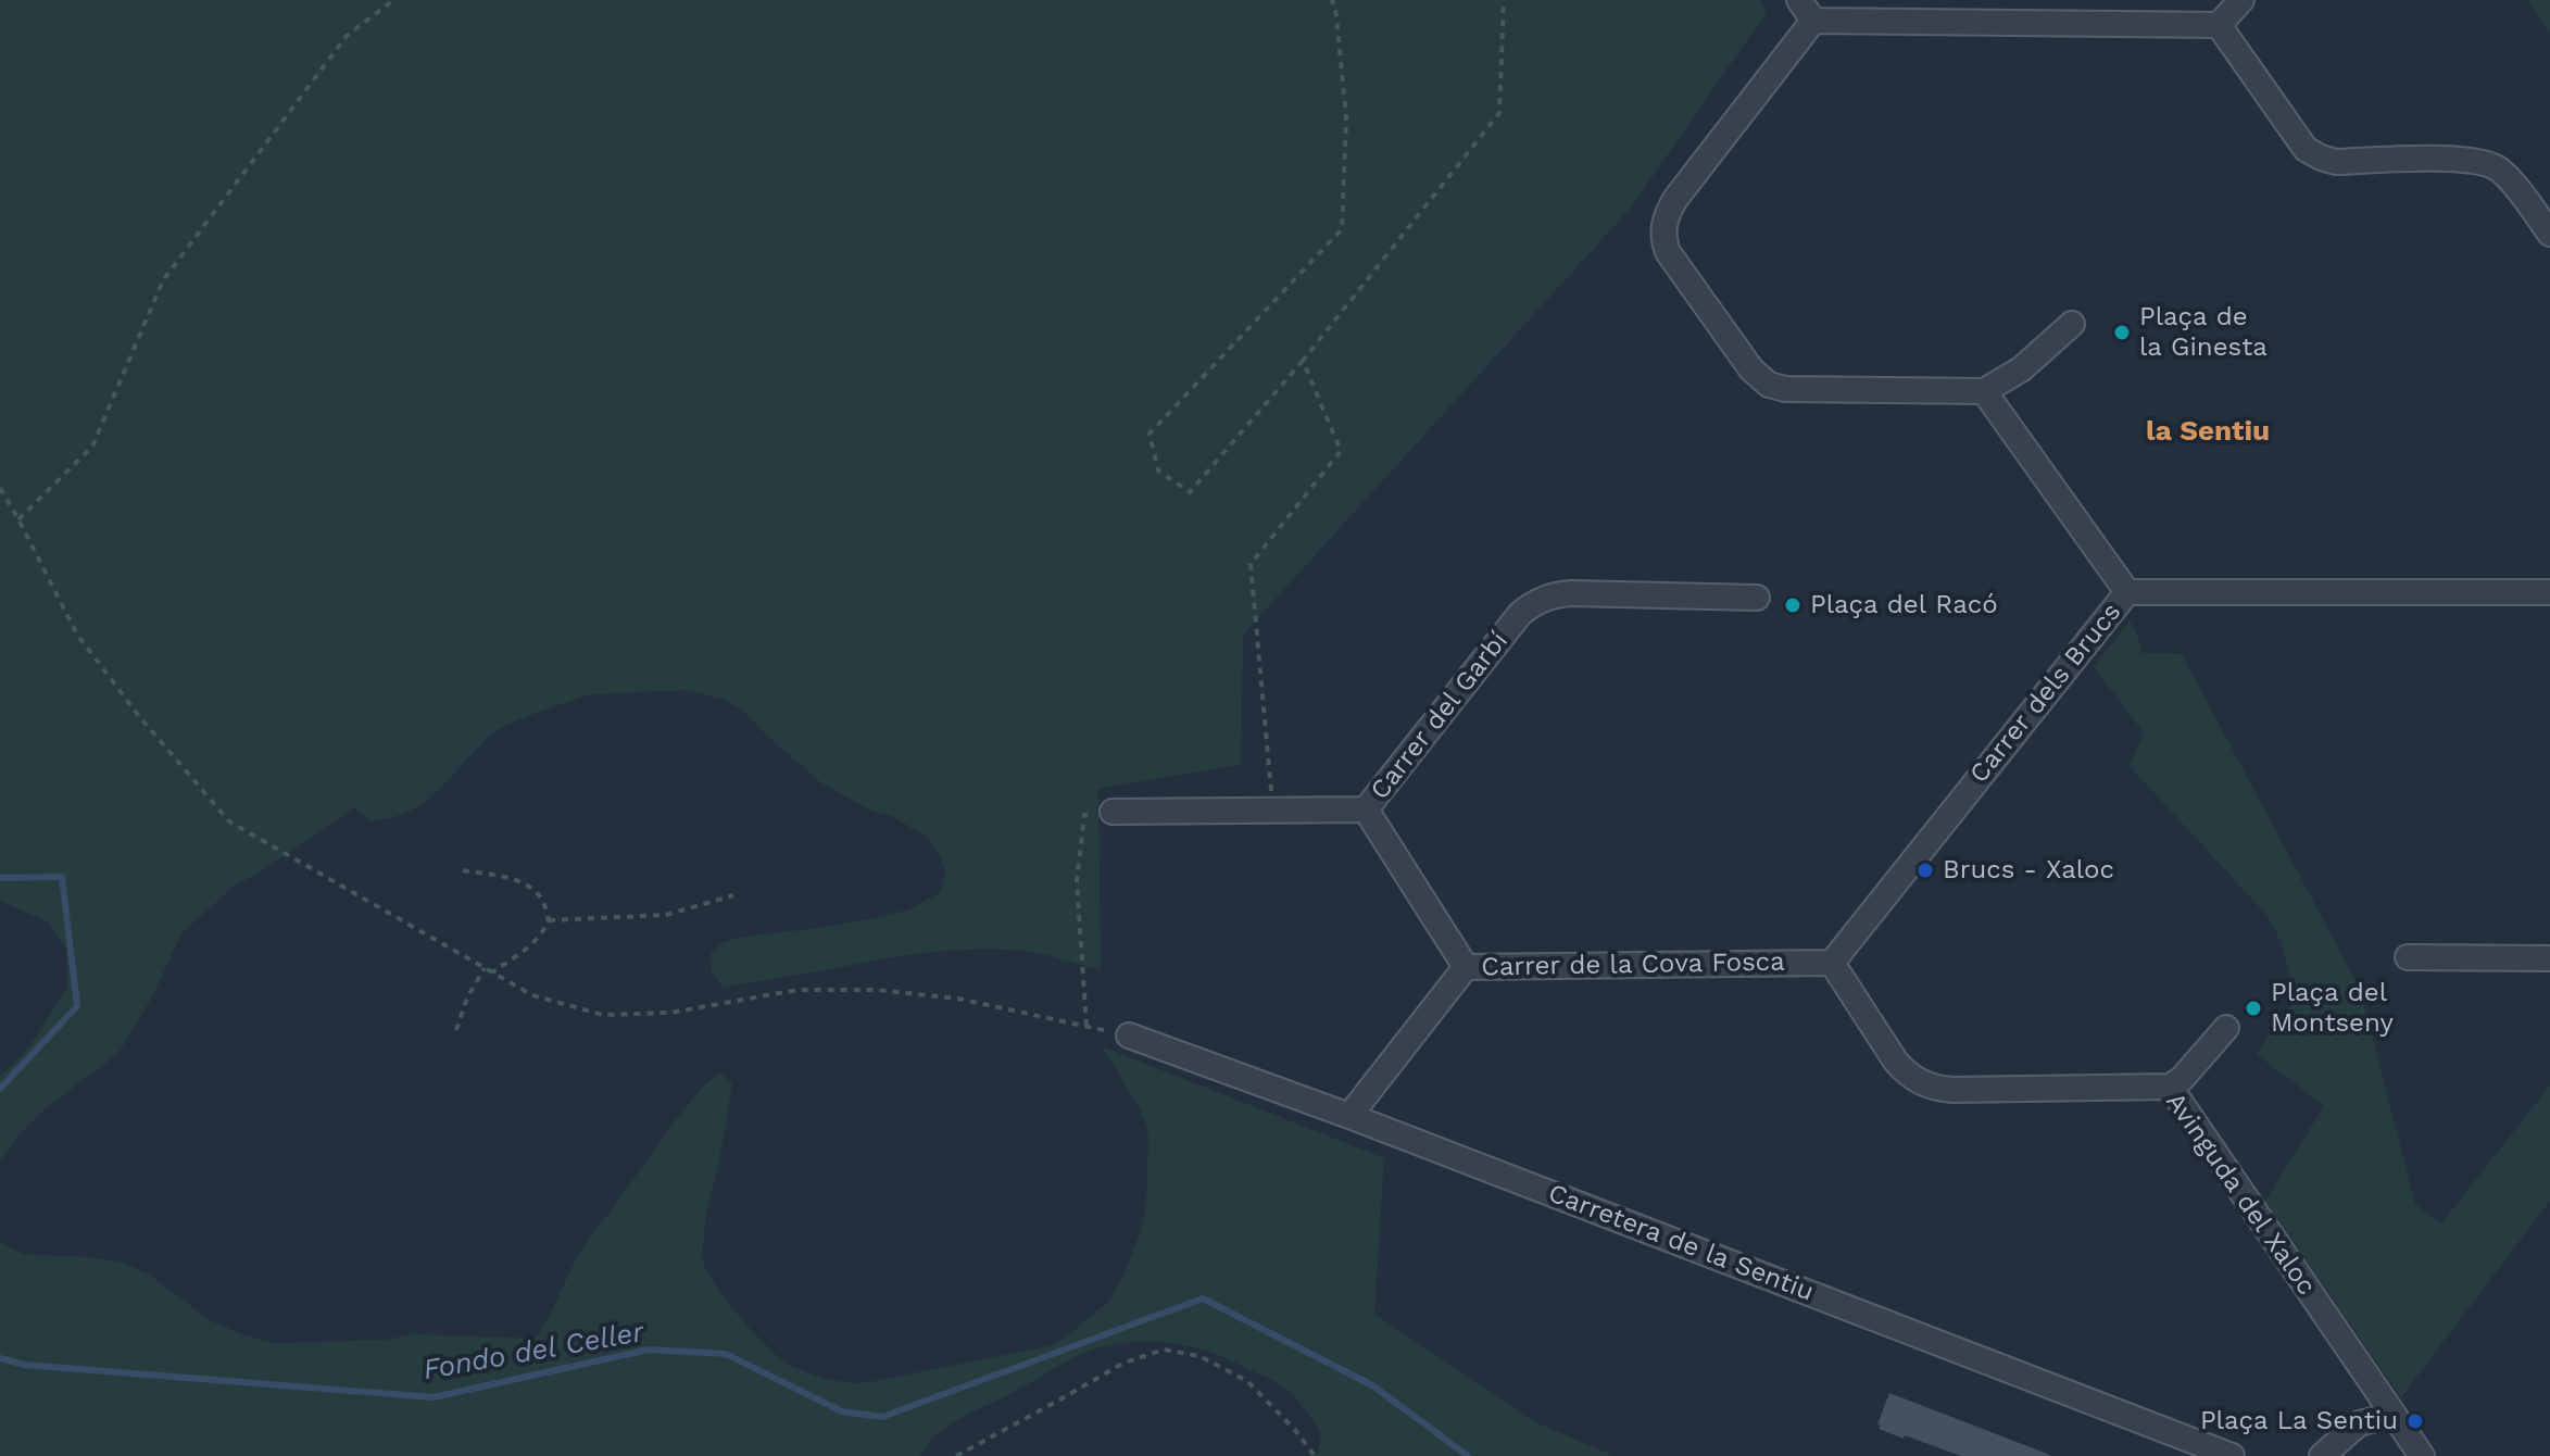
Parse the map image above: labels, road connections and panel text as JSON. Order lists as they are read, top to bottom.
{
  "streets": {
    "street": [
      "Carrer dels Brucs",
      "Carrer del Garbí",
      "Carrer de la Cova Fosca",
      "Avinguda del Xaloc",
      "Carretera de la Sentiu"
    ]
  },
  "crossings": [
    ["Carrer dels Brucs", "Carrer de la Cova Fosca"],
    ["Carrer dels Brucs", "Avinguda del Xaloc"],
    ["Carrer de la Cova Fosca", "Avinguda del Xaloc"],
    ["Carrer de la Cova Fosca", "Carretera de la Sentiu"]
  ],
  "districts": ["la Sentiu"],
  "water": ["Fondo del Celler"],
  "places": [
    "Plaça de la Ginesta",
    "Plaça del Racó",
    "Brucs - Xaloc",
    "Plaça del Montseny",
    "Plaça La Sentiu"
  ]
}
